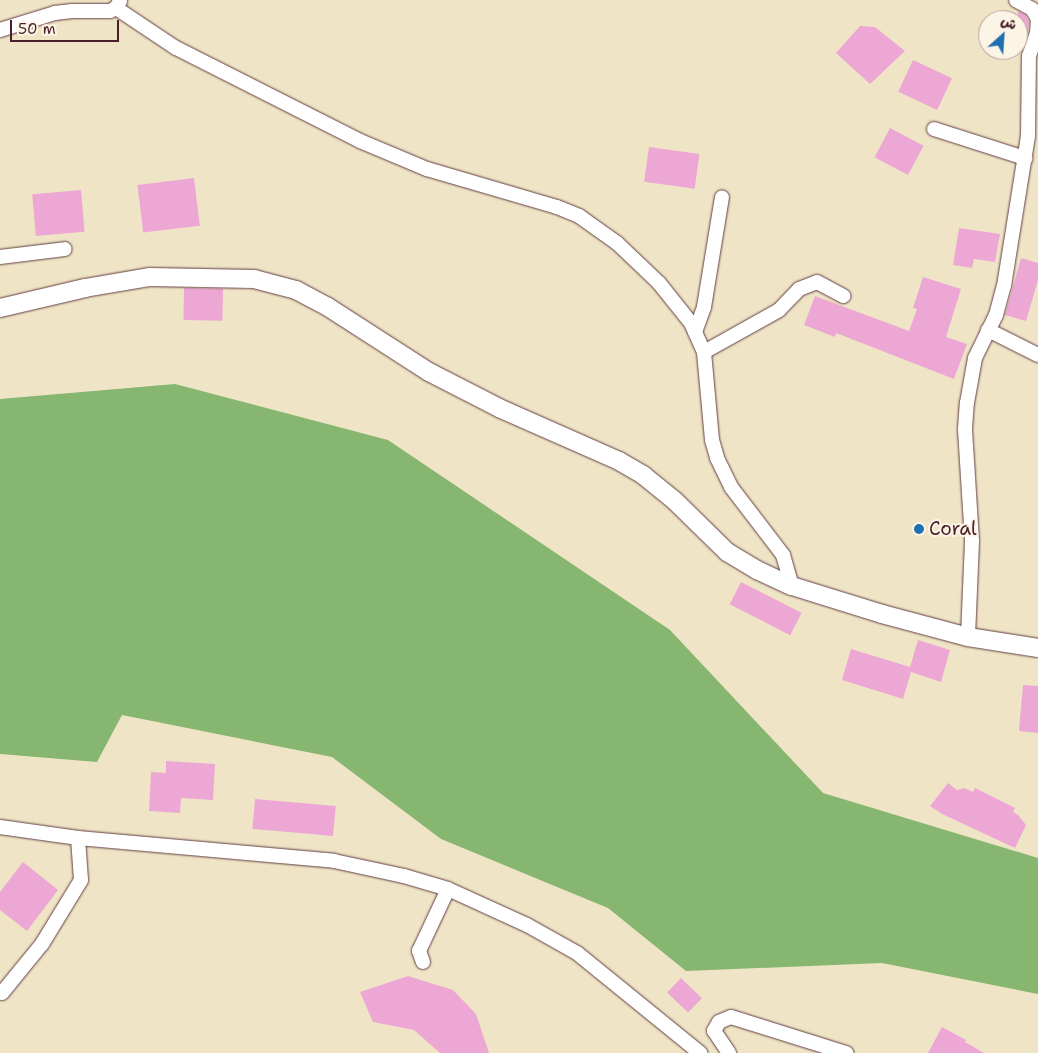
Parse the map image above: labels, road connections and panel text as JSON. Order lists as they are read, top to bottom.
{
  "places": ["Coral"],
  "scale_bar": "50 m",
  "north": "top right"
}
